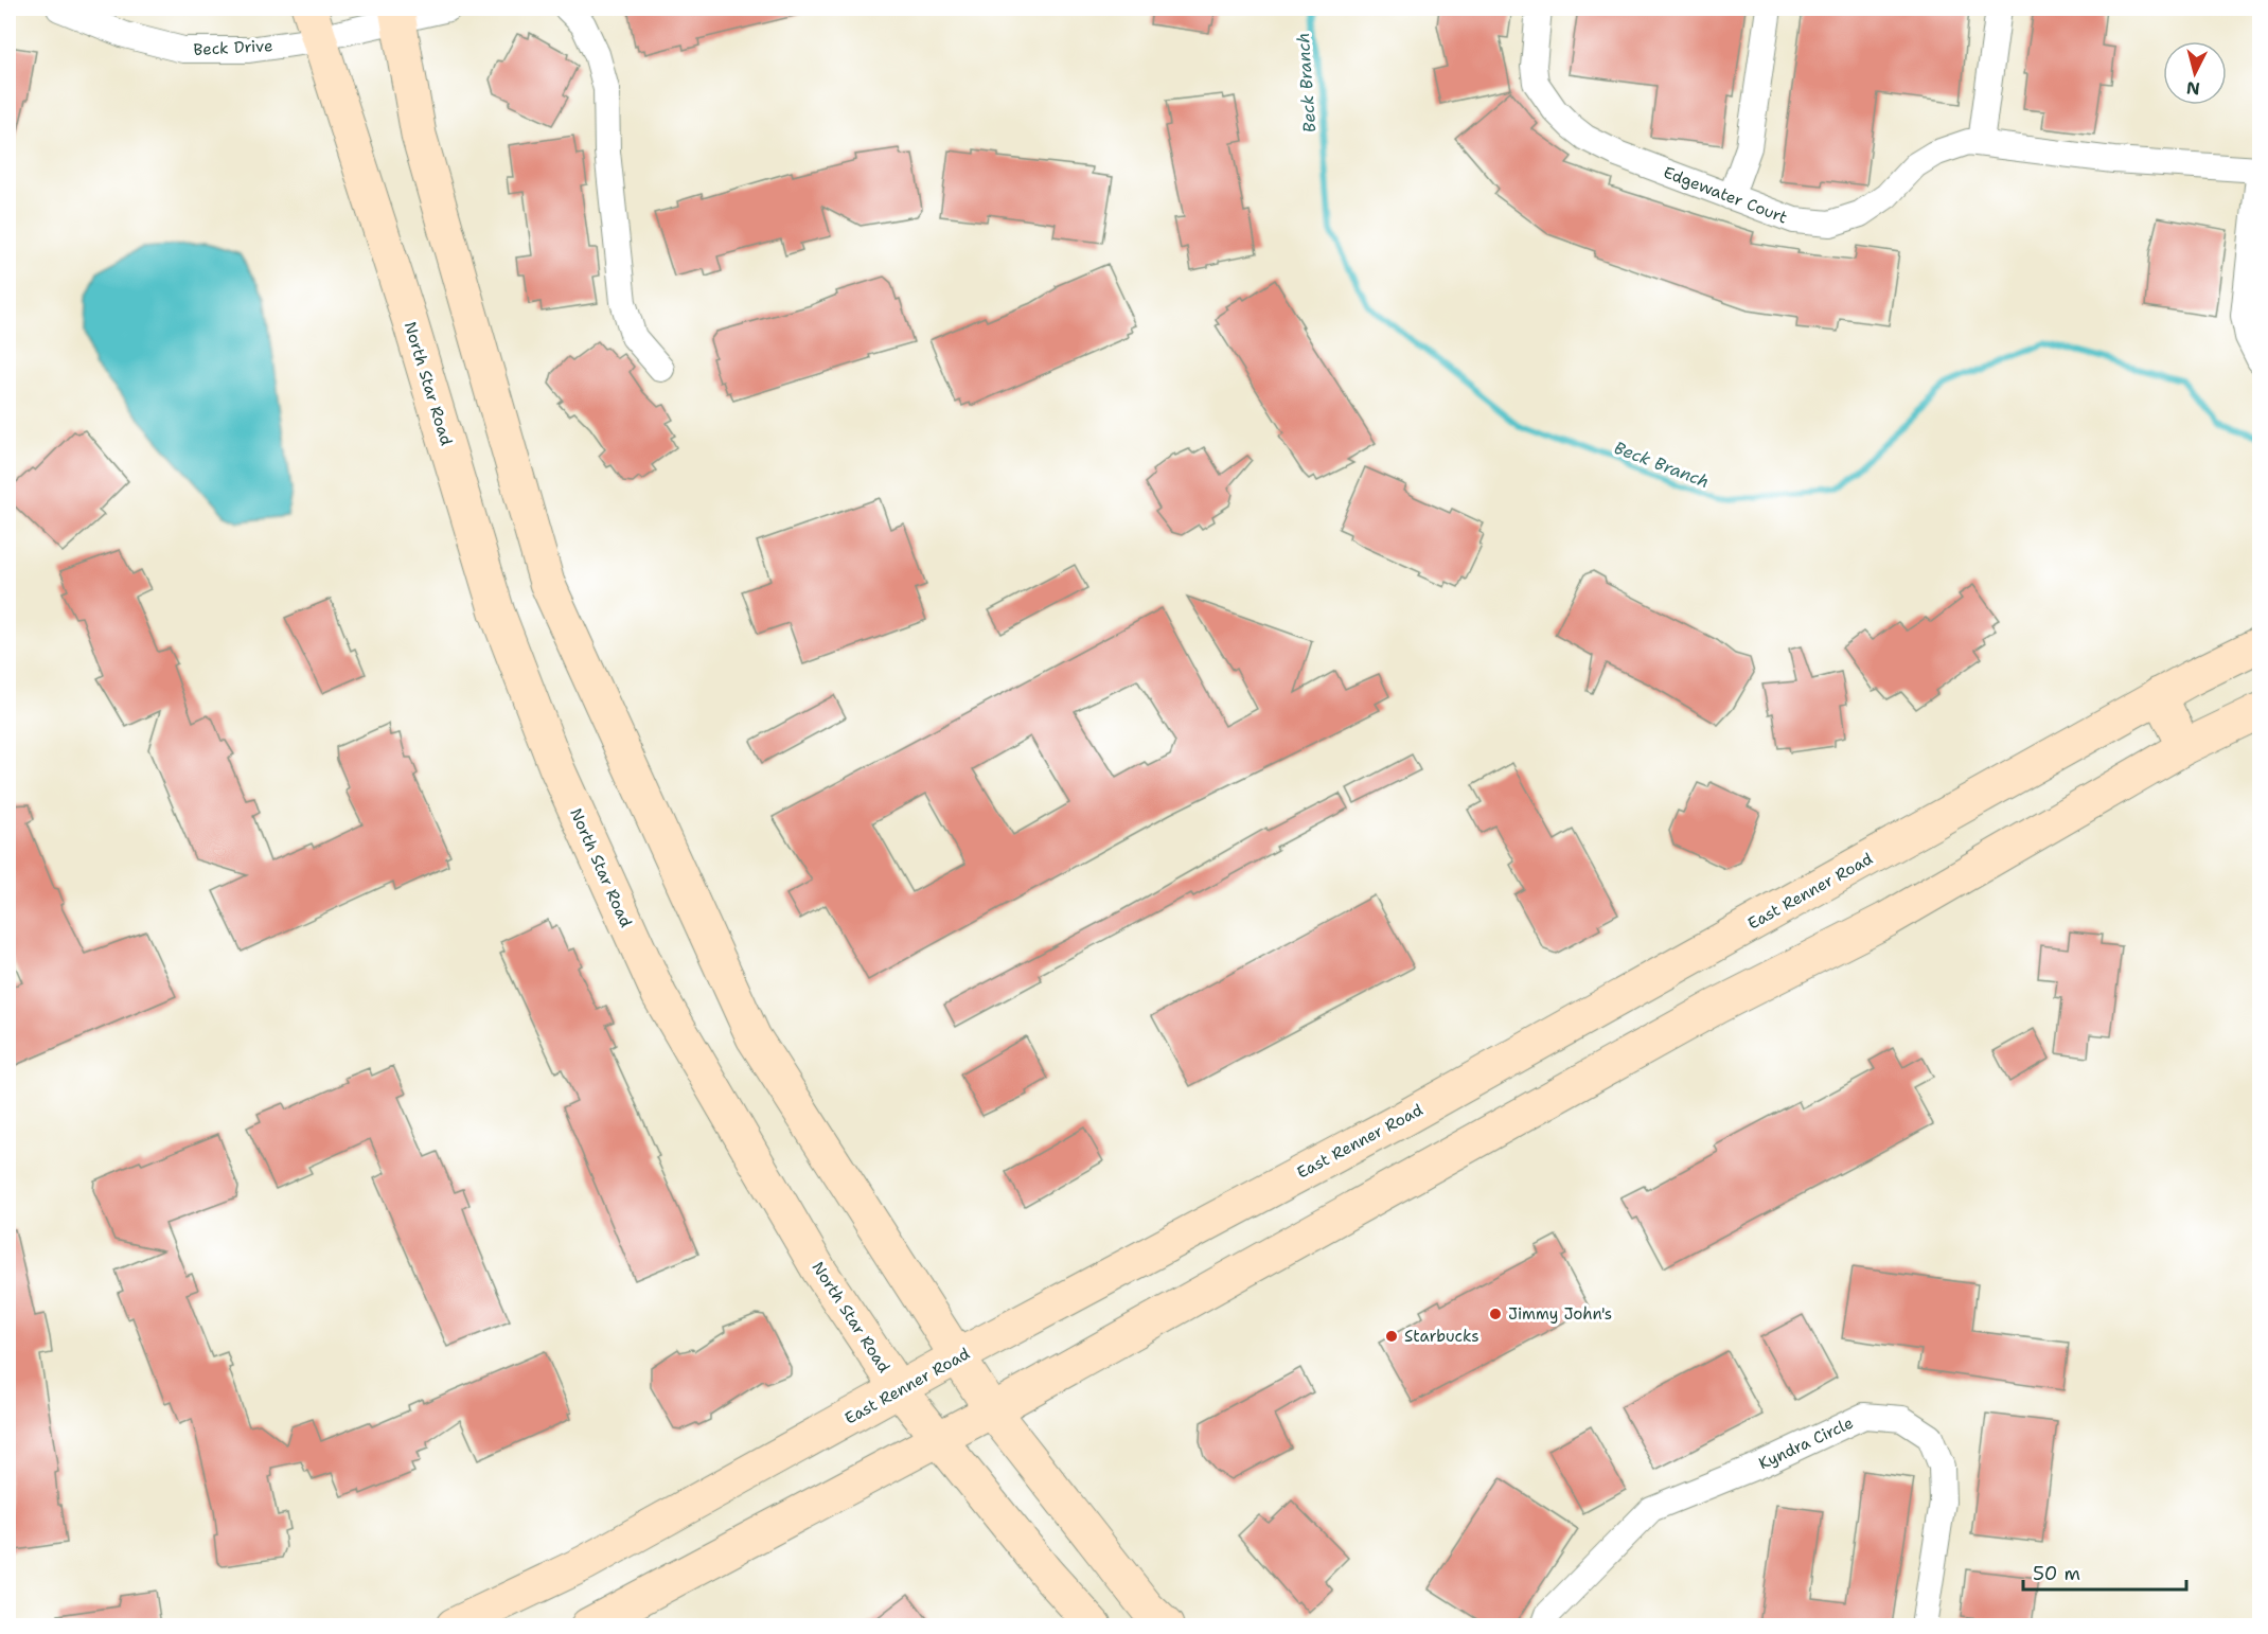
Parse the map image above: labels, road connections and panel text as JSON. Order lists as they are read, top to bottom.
{
  "streets": {
    "main road": ["North Star Road", "East Renner Road"],
    "street": ["Beck Drive", "Edgewater Court", "Kyndra Circle"]
  },
  "crossings": [
    ["Beck Drive", "North Star Road"],
    ["North Star Road", "East Renner Road"]
  ],
  "water": ["Beck Branch"],
  "places": ["Jimmy John's", "Starbucks"],
  "scale_bar": "50 m",
  "north": "bottom"
}
